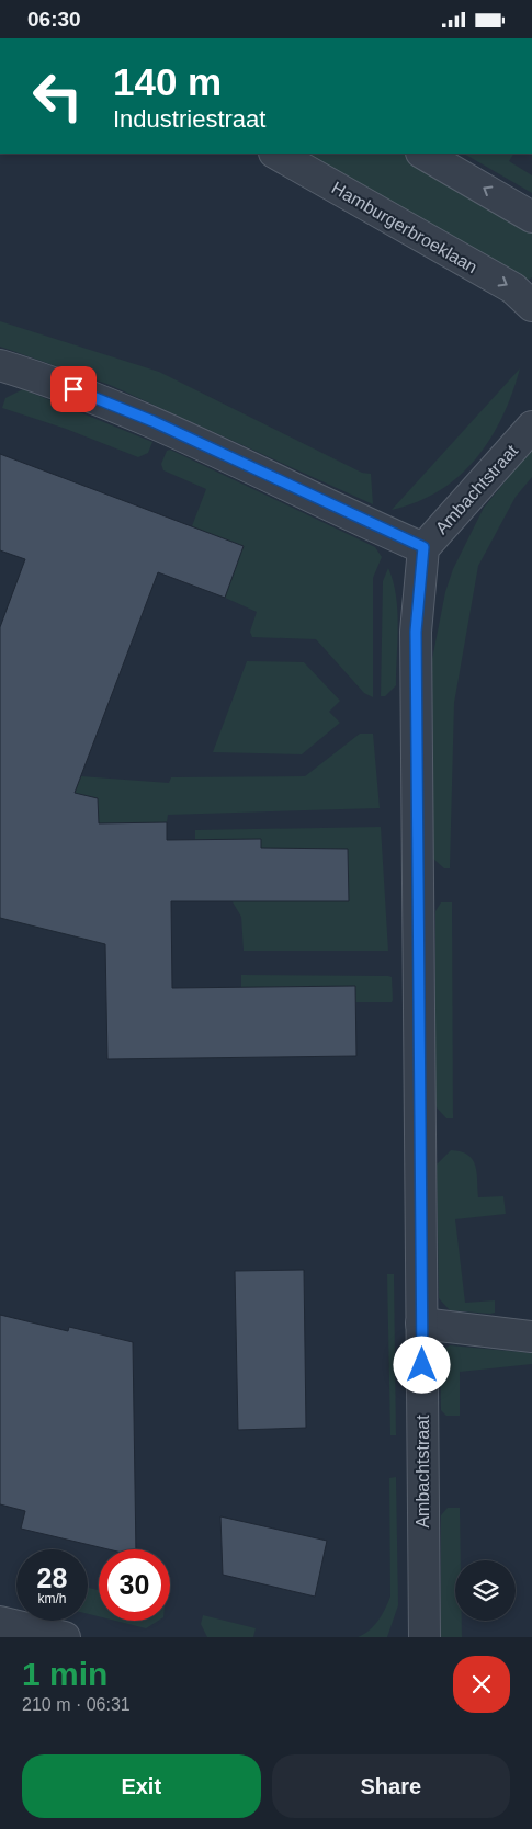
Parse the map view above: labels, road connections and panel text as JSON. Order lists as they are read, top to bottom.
{
  "streets": {
    "street": ["Hamburgerbroeklaan", "Ambachtstraat"]
  },
  "page": {
    "status": "06:30",
    "turn": ["140 m", "Industriestraat"],
    "speed": "28 km/h",
    "limit": "30",
    "heading": ["1 min", "210 m · 06:31"],
    "buttons": ["Exit", "Share"]
  }
}
